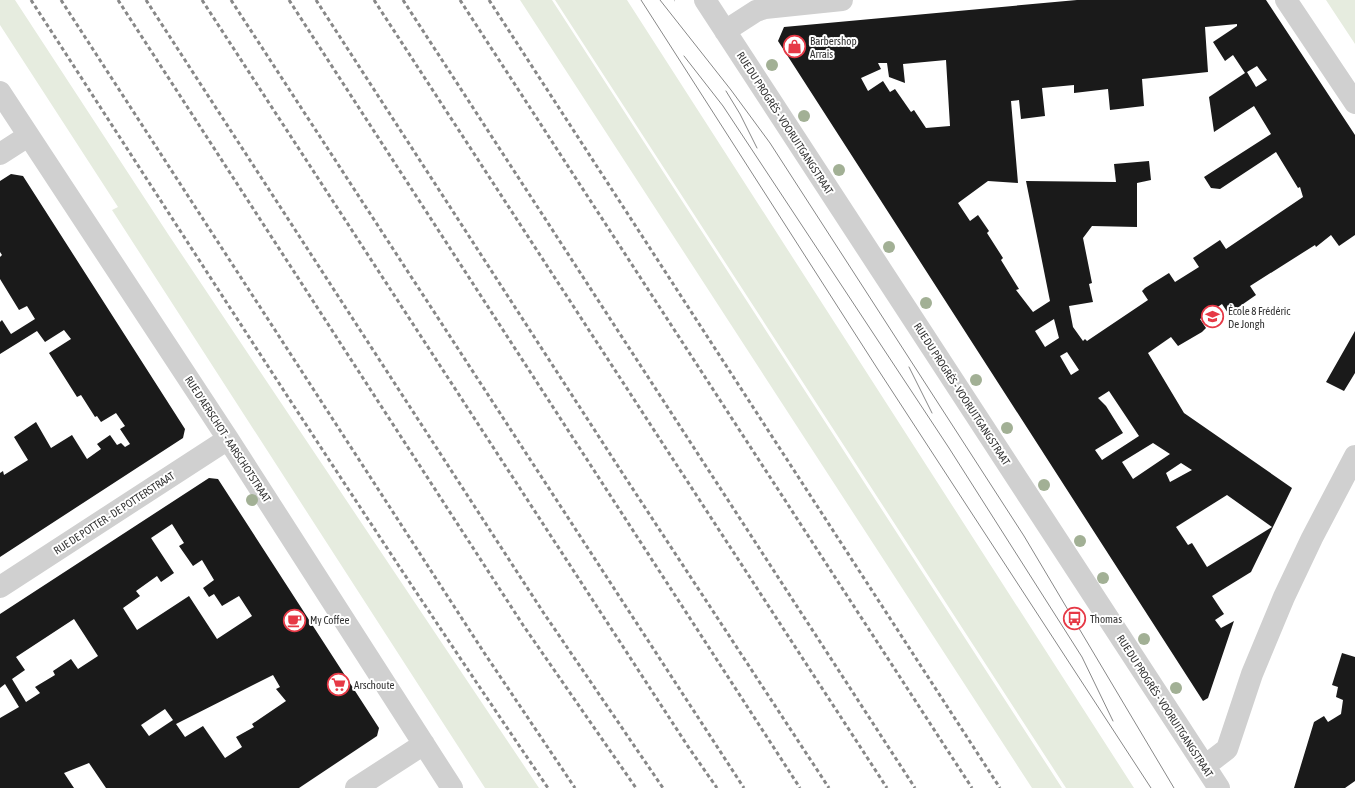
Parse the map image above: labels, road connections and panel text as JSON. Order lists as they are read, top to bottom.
{
  "streets": {
    "street": ["RUE DU PROGRÈS - VOORUITGANGSTRAAT", "RUE D'AERSCHOT - AARSCHOTSTRAAT", "RUE DE POTTER - DE POTTERSTRAAT"]
  },
  "crossings": [
    ["RUE D'AERSCHOT - AARSCHOTSTRAAT", "RUE DE POTTER - DE POTTERSTRAAT"]
  ],
  "places": {
    "shop": ["Barbershop Arrais"],
    "school or university": ["École 8 Frédéric De Jongh"],
    "bus stop": ["Thomas"],
    "cafe": ["My Coffee"],
    "supermarket": ["Arschoute"]
  }
}
